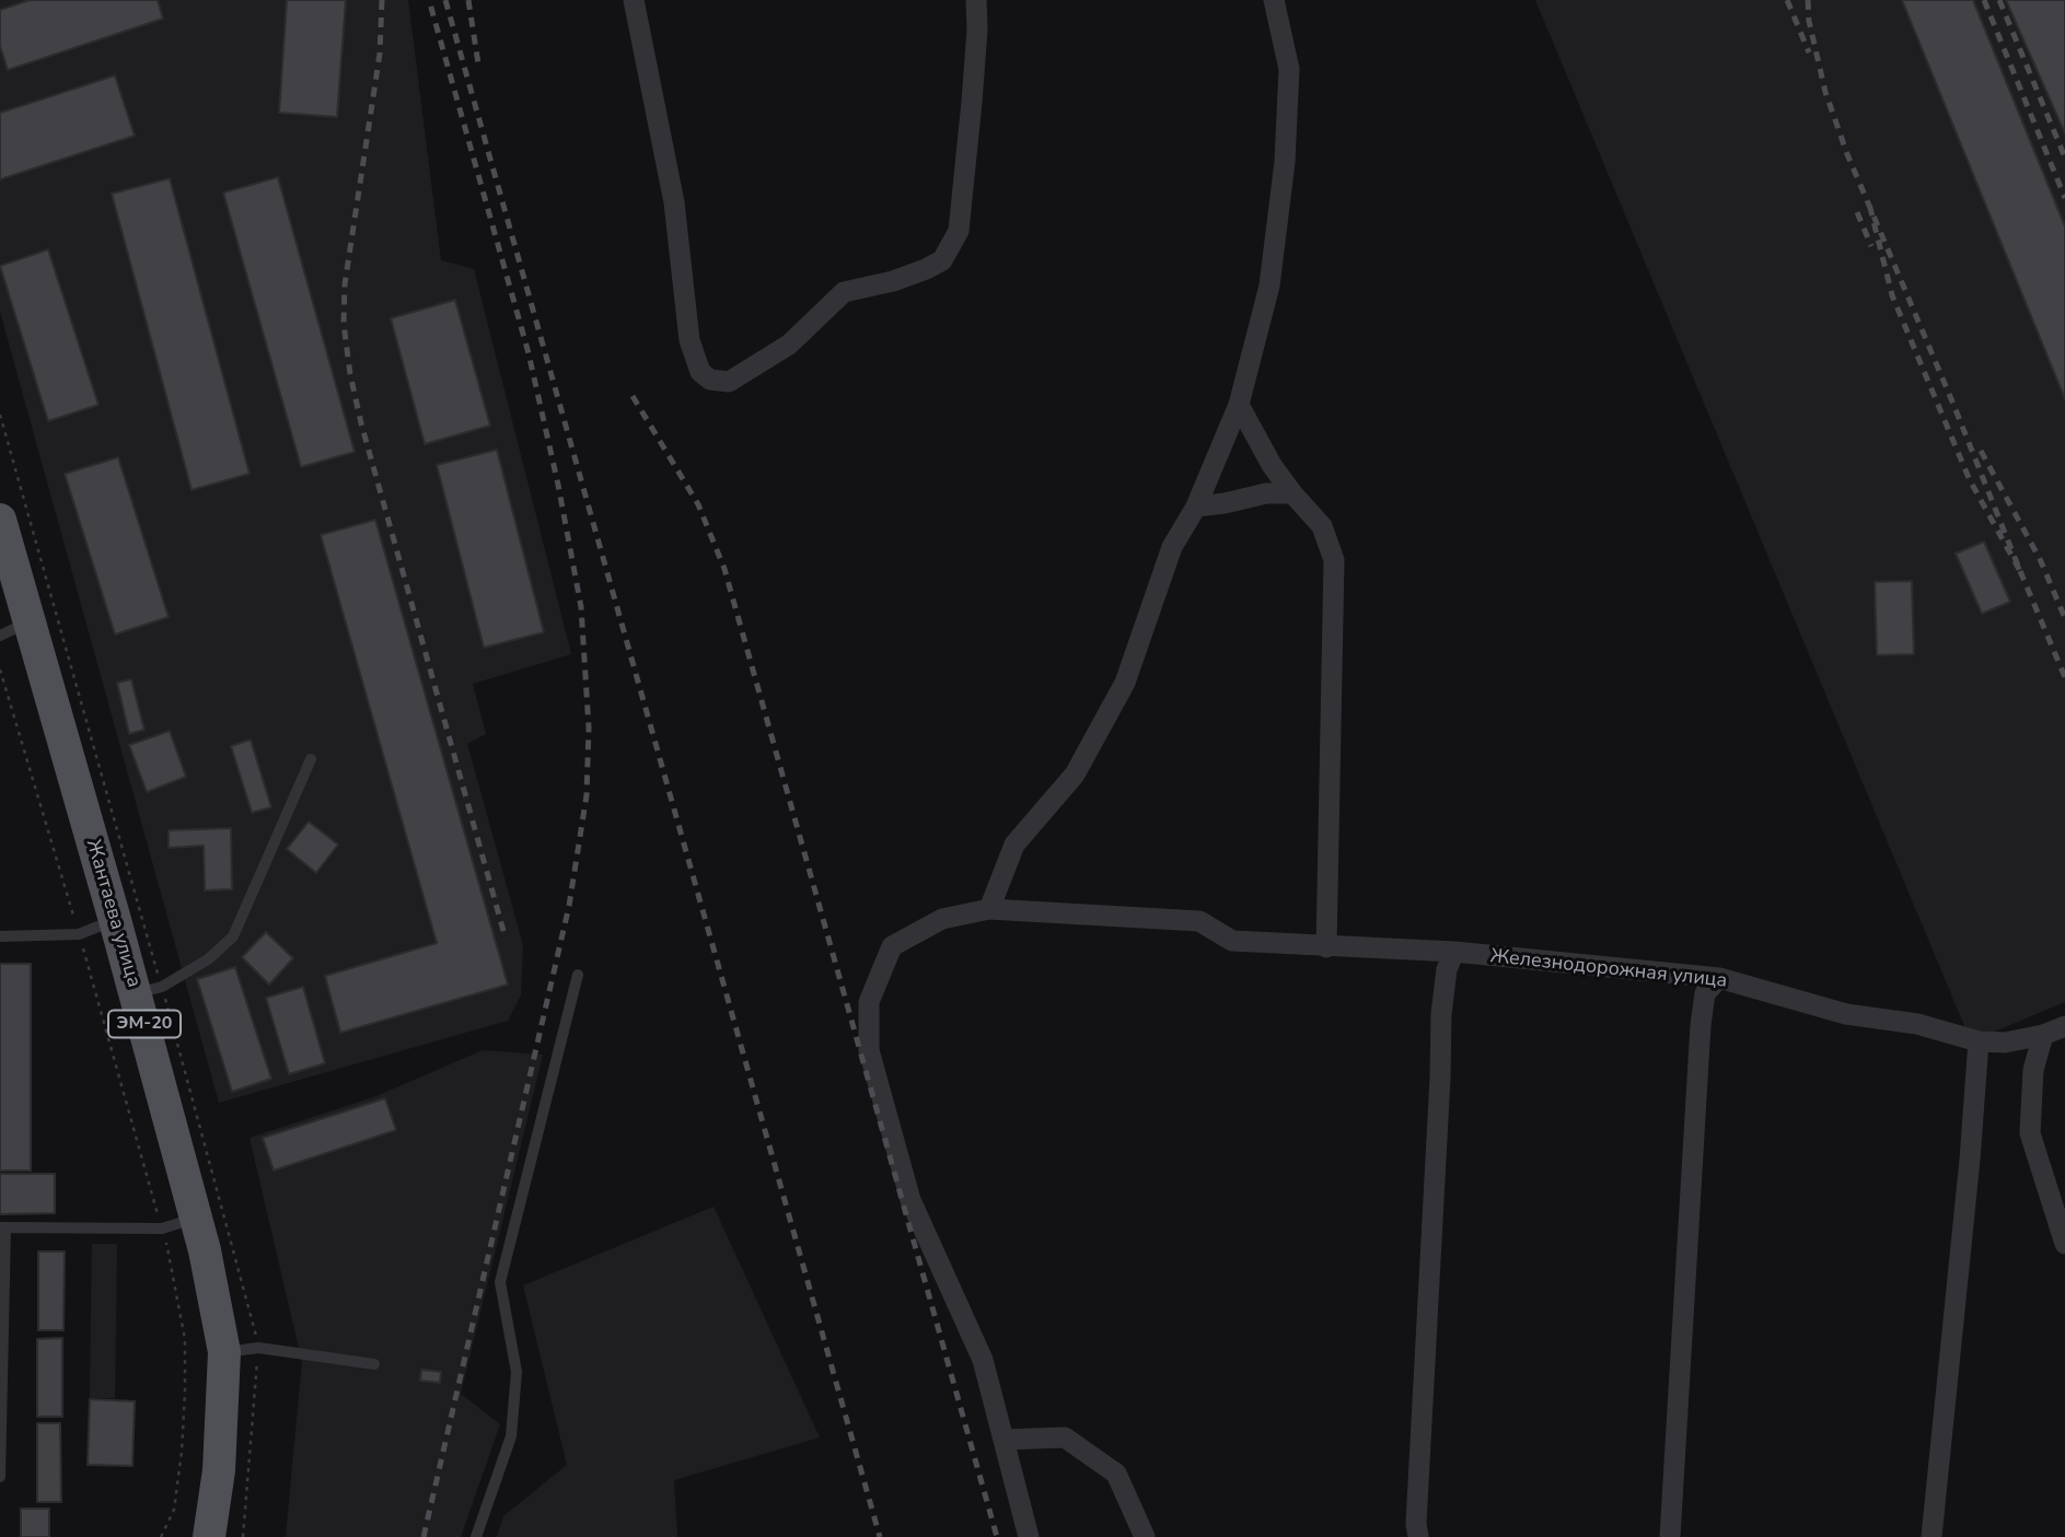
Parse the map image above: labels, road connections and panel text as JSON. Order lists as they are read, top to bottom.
{
  "streets": {
    "main road": ["Жантаева улица", "ЭМ-20"],
    "street": ["Железнодорожная улица"]
  }
}
